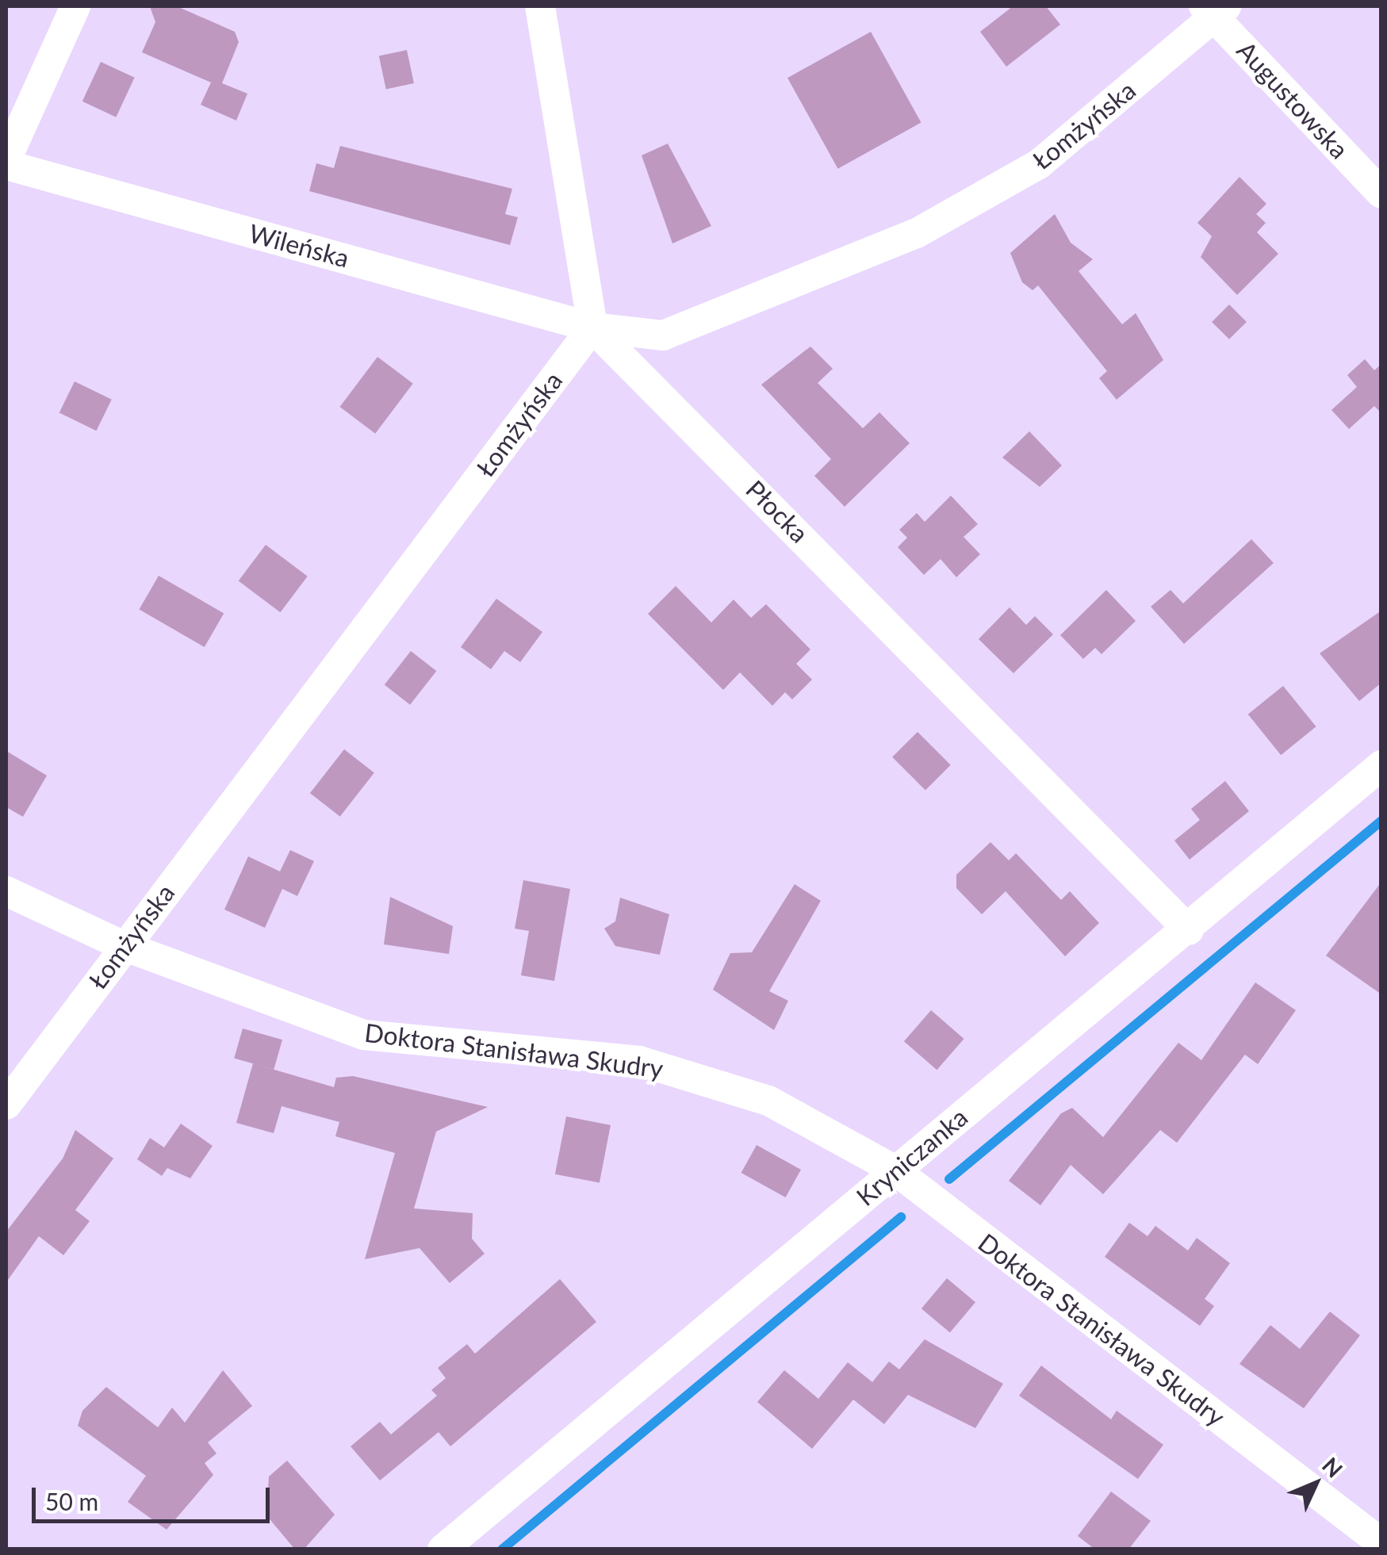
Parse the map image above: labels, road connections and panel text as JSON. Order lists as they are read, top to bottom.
{
  "streets": {
    "street": [
      "Augustowska",
      "Łomżyńska",
      "Wileńska",
      "Płocka",
      "Doktora Stanisława Skudry",
      "Kryniczanka"
    ]
  },
  "crossings": [
    ["Augustowska", "Łomżyńska"],
    ["Łomżyńska", "Wileńska"],
    ["Łomżyńska", "Płocka"],
    ["Łomżyńska", "Doktora Stanisława Skudry"],
    ["Wileńska", "Płocka"],
    ["Płocka", "Kryniczanka"],
    ["Doktora Stanisława Skudry", "Kryniczanka"]
  ],
  "scale_bar": "50 m",
  "north": "top right"
}
